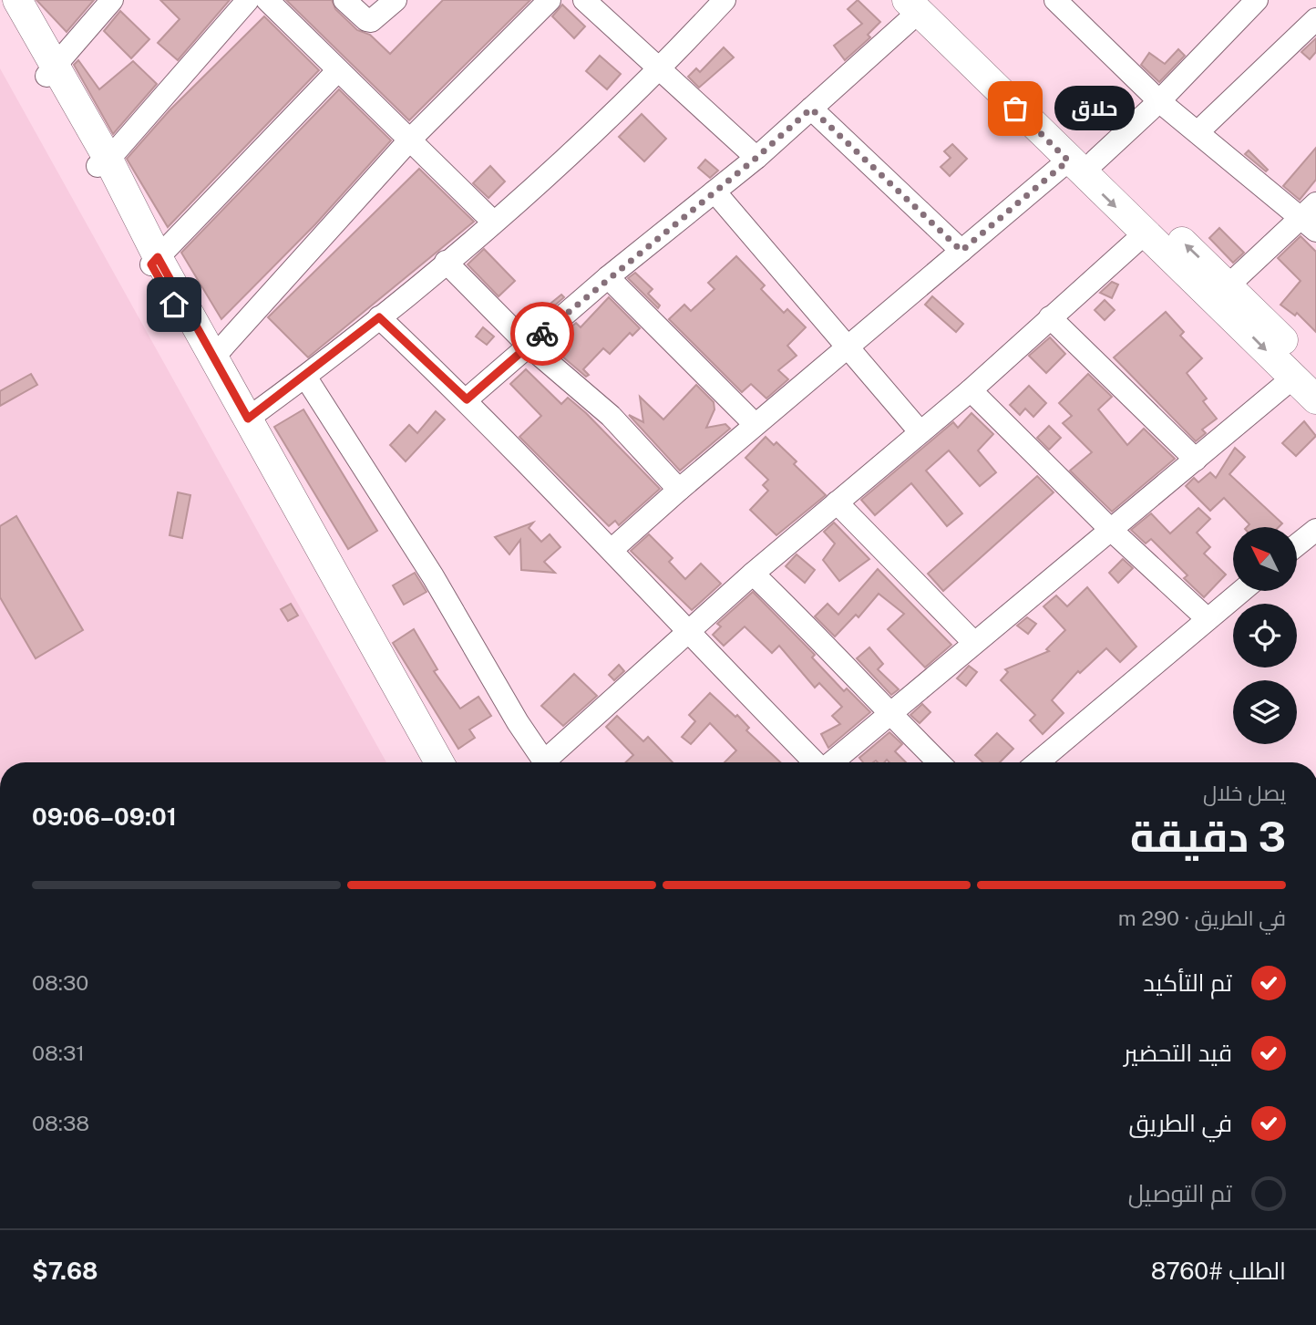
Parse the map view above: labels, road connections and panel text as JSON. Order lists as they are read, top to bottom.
{
  "places": ["حلاق"],
  "north": "top left",
  "page": {
    "bubble": "حلاق",
    "heading": ["3 دقيقة", "يصل خلال", "09:01–09:06"],
    "panel": ["الطلب #8760", "$7.68"],
    "bar": "في الطريق · 290 m",
    "list": [
      ["تم التأكيد", "08:30"],
      ["قيد التحضير", "08:31"],
      ["في الطريق", "08:38"],
      "تم التوصيل"
    ]
  }
}
